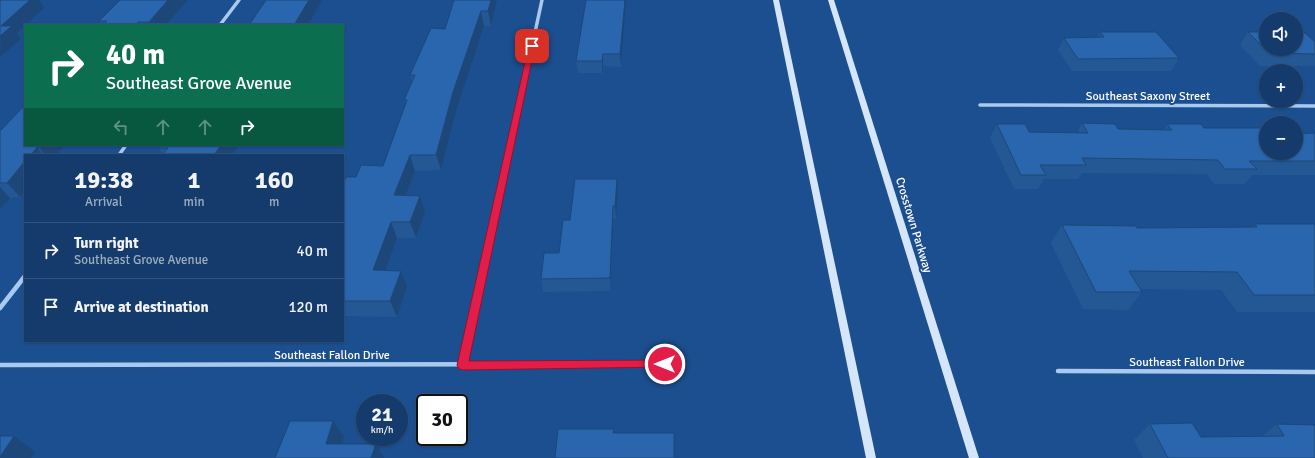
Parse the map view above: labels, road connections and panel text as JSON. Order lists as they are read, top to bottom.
{
  "streets": {
    "main road": ["Crosstown Parkway"],
    "street": ["Southeast Saxony Street", "Southeast Fallon Drive"]
  },
  "page": {
    "map_buttons": ["+", "−"],
    "turn": ["40 m", "Southeast Grove Avenue"],
    "eta": [
      "19:38",
      "Arrival",
      "1",
      "min",
      "160",
      "m"
    ],
    "list": [
      {
        "name": "Turn right",
        "note": "Southeast Grove Avenue",
        "value": "40 m"
      },
      {
        "name": "Arrive at destination",
        "value": "120 m"
      }
    ],
    "speed": "21 km/h",
    "limit": "30"
  }
}
